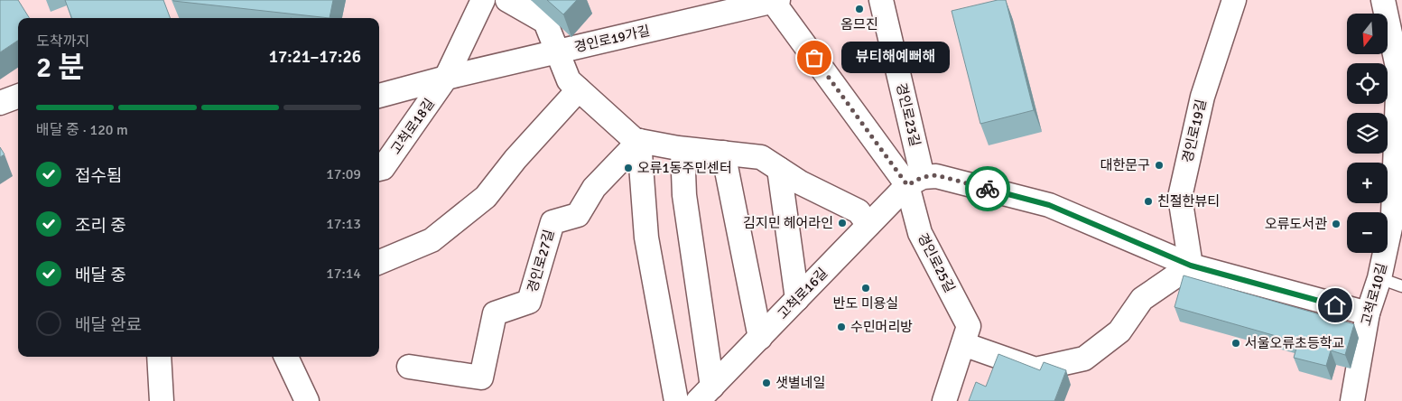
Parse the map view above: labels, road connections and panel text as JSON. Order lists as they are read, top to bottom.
{
  "streets": {
    "street": [
      "경인로19가길",
      "경인로23길",
      "고척로18길",
      "경인로19길",
      "경인로27길",
      "경인로25길",
      "고척로16길",
      "고척로10길"
    ]
  },
  "crossings": [
    ["경인로19가길", "고척로18길"],
    ["경인로19가길", "경인로25길"],
    ["경인로23길", "경인로25길"],
    ["경인로23길", "고척로16길"],
    ["경인로25길", "고척로16길"]
  ],
  "places": [
    "옴므진",
    "뷰티해예뻐해",
    "대한문구",
    "오류1동주민센터",
    "친절한뷰티",
    "김지민 헤어라인",
    "오류도서관",
    "반도 미용실",
    "수민머리방",
    "서울오류초등학교",
    "샛별네일"
  ],
  "north": "bottom",
  "page": {
    "map_buttons": ["+", "−"],
    "heading": ["2 분", "도착까지", "17:21–17:26"],
    "bubble": "뷰티해예뻐해",
    "bar": "배달 중 · 120 m",
    "list": [
      ["접수됨", "17:09"],
      ["조리 중", "17:13"],
      ["배달 중", "17:14"],
      "배달 완료"
    ]
  }
}
